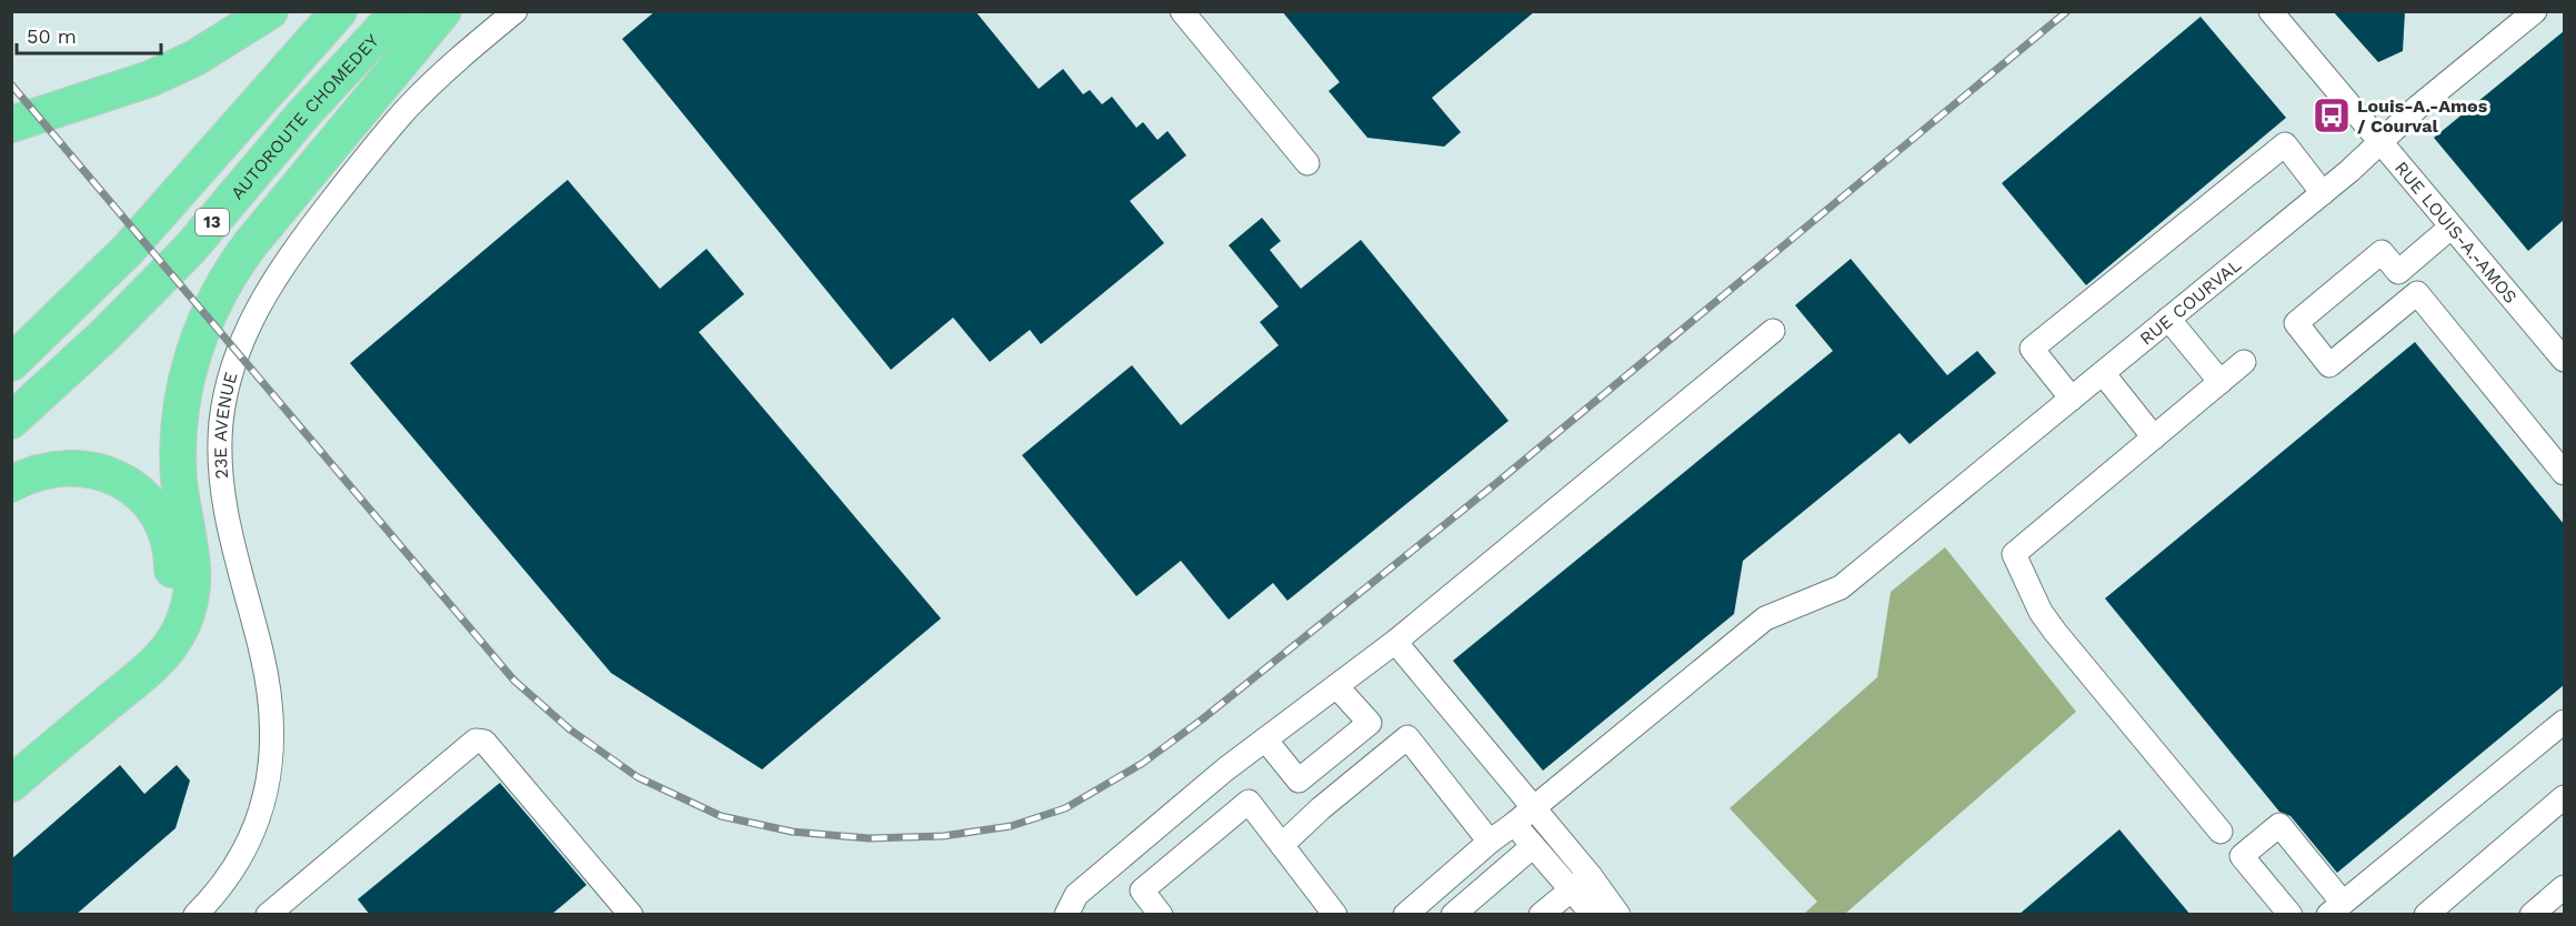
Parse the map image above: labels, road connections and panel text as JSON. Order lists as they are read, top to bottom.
{
  "streets": {
    "highway": ["AUTOROUTE CHOMEDEY", "13"],
    "street": ["RUE LOUIS-A.-AMOS", "RUE COURVAL", "23E AVENUE"]
  },
  "crossings": [
    ["RUE LOUIS-A.-AMOS", "RUE COURVAL"]
  ],
  "places": {
    "bus stop": ["Louis-A.-Amos / Courval"]
  },
  "scale_bar": "50 m"
}
